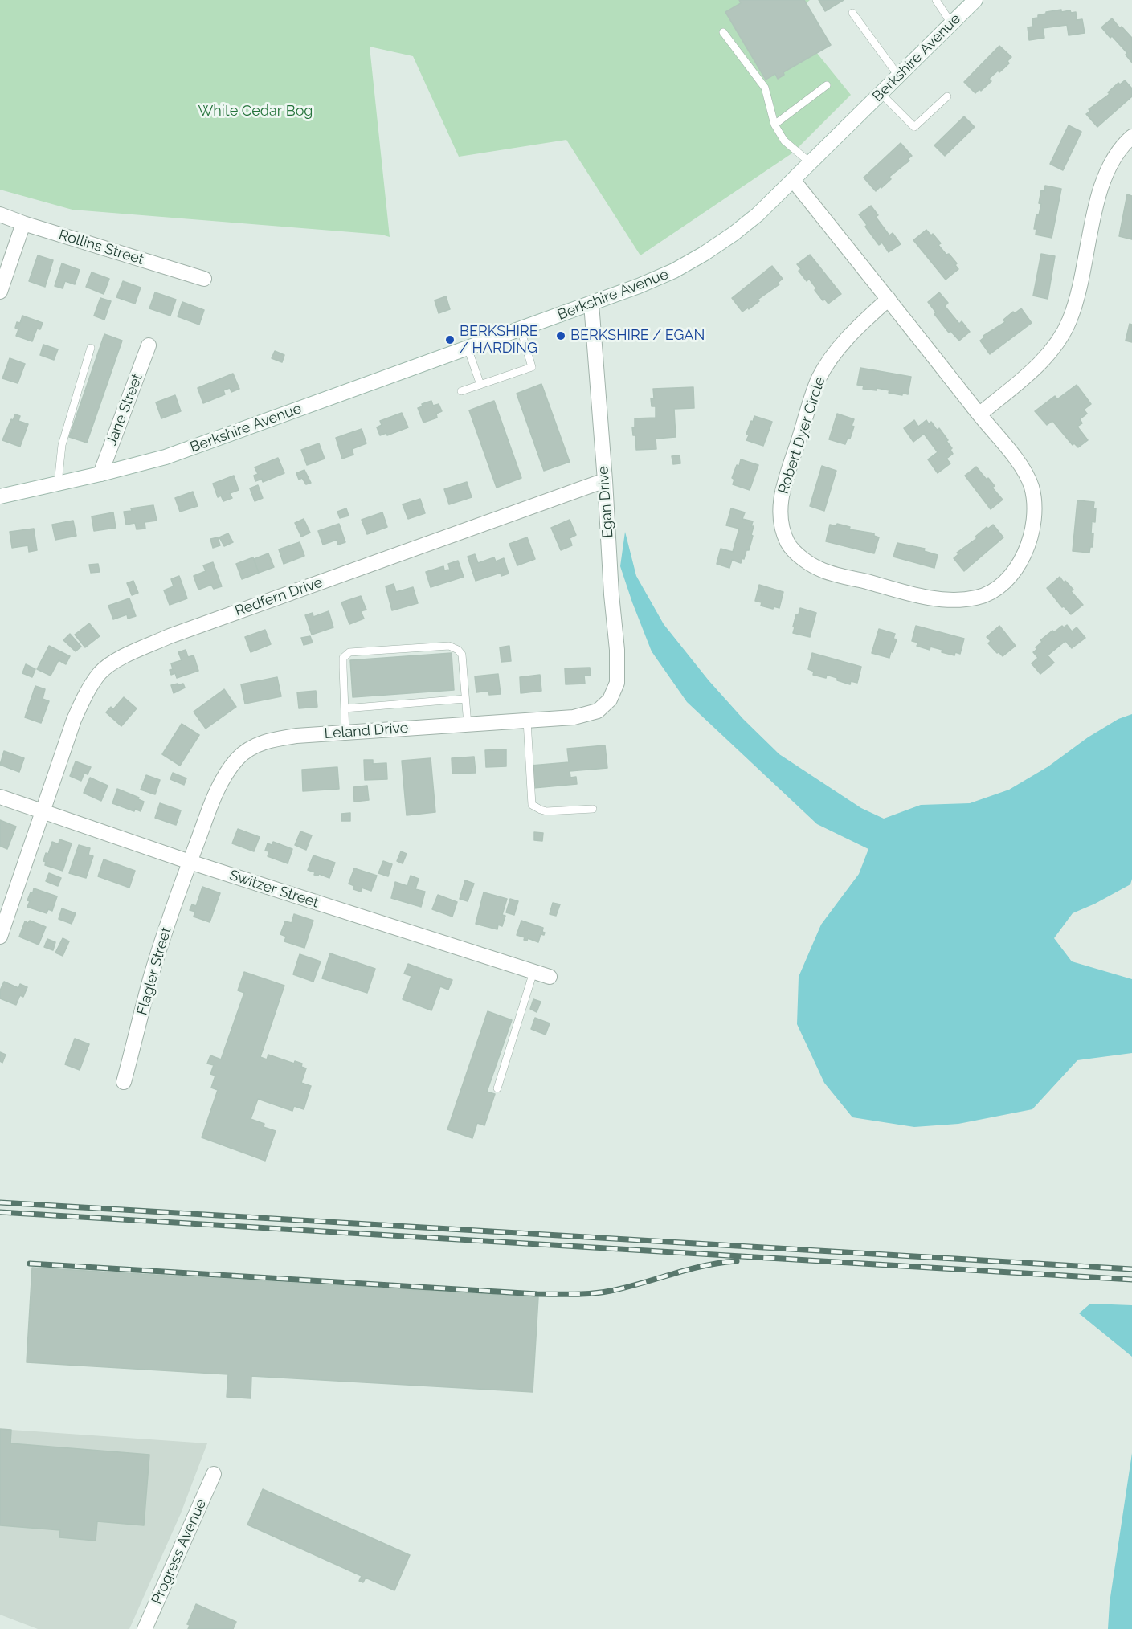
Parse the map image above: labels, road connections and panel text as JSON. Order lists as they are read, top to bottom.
{
  "streets": {
    "street": [
      "Berkshire Avenue",
      "Rollins Street",
      "Jane Street",
      "Robert Dyer Circle",
      "Egan Drive",
      "Redfern Drive",
      "Leland Drive",
      "Switzer Street",
      "Flagler Street",
      "Progress Avenue"
    ]
  },
  "crossings": [
    ["Berkshire Avenue", "Jane Street"],
    ["Berkshire Avenue", "Robert Dyer Circle"],
    ["Berkshire Avenue", "Egan Drive"],
    ["Egan Drive", "Redfern Drive"],
    ["Egan Drive", "Leland Drive"],
    ["Redfern Drive", "Switzer Street"],
    ["Leland Drive", "Switzer Street"],
    ["Leland Drive", "Flagler Street"],
    ["Switzer Street", "Flagler Street"]
  ],
  "parks": ["White Cedar Bog"],
  "places": ["BERKSHIRE / EGAN", "BERKSHIRE / HARDING"]
}
